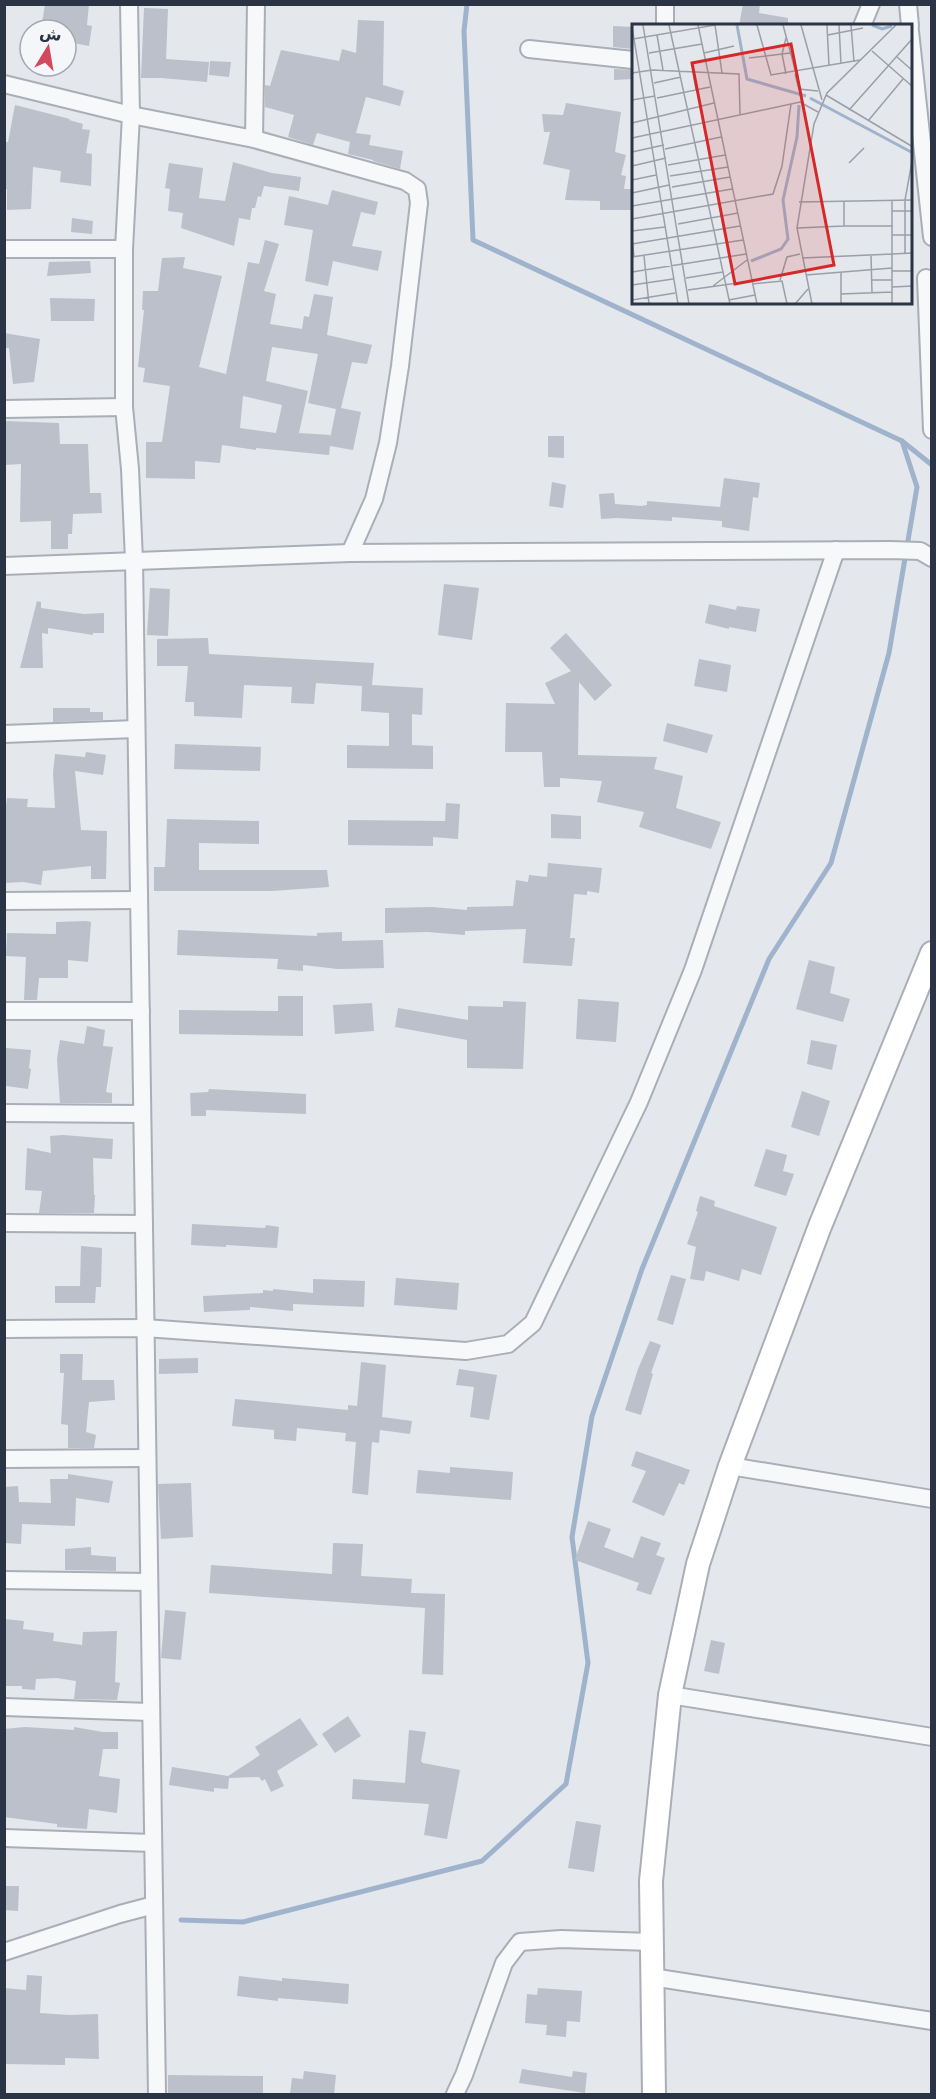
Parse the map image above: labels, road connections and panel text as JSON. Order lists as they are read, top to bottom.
{
  "north": "top"
}
